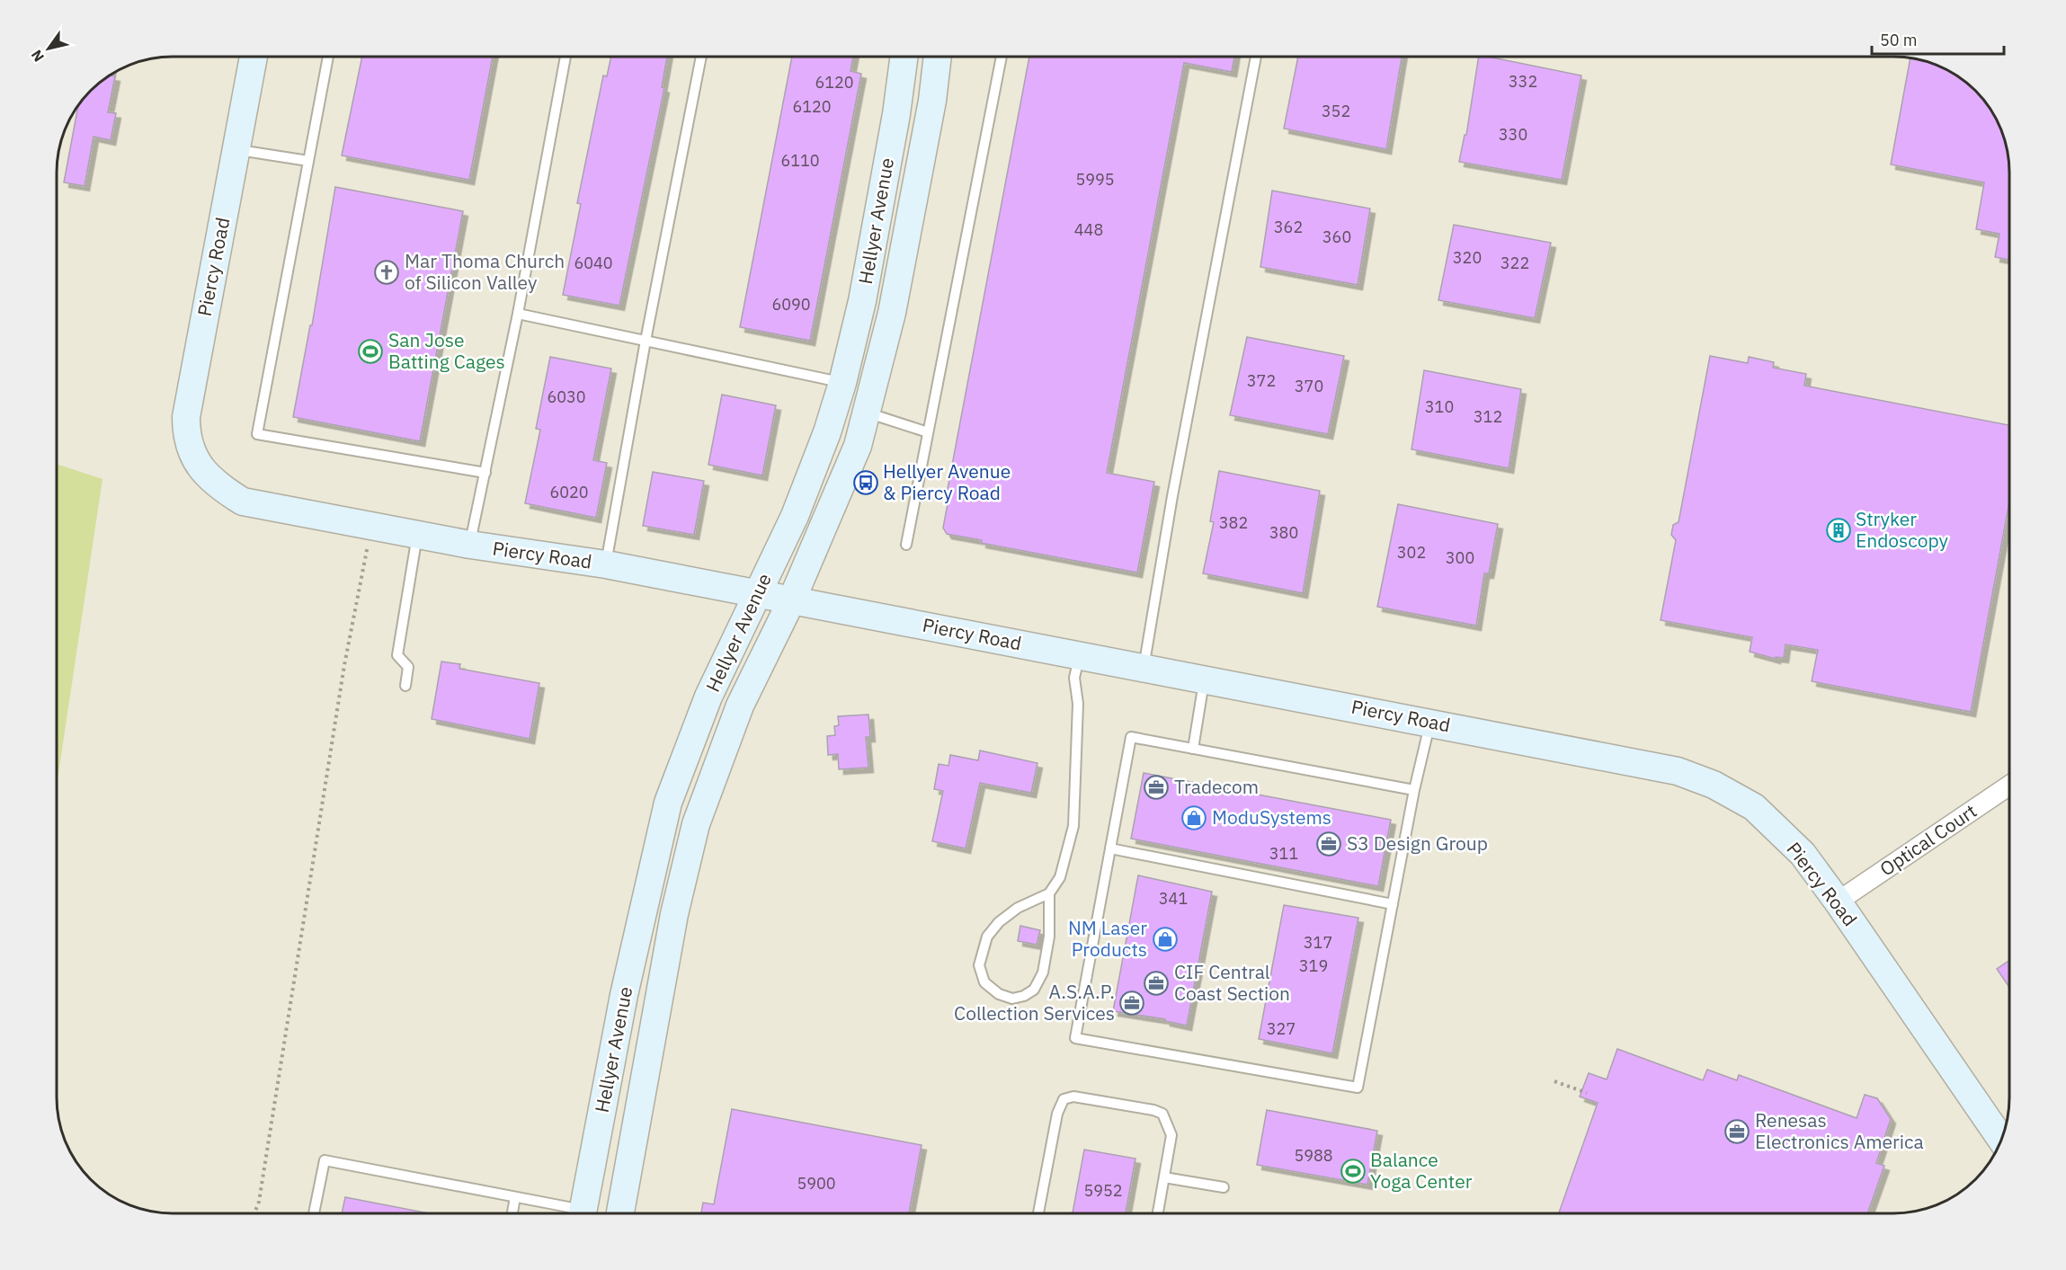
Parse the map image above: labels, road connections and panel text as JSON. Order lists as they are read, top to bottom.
{
  "streets": {
    "street": ["Hellyer Avenue", "Piercy Road", "Optical Court"]
  },
  "crossings": [
    ["Hellyer Avenue", "Piercy Road"],
    ["Piercy Road", "Optical Court"]
  ],
  "places": {
    "church": ["Mar Thoma Church of Silicon Valley"],
    "sports": ["San Jose Batting Cages", "Balance Yoga Center"],
    "bus stop": ["Hellyer Avenue & Piercy Road"],
    "building": ["Stryker Endoscopy"],
    "office": [
      "Tradecom",
      "S3 Design Group",
      "CIF Central Coast Section",
      "A.S.A.P. Collection Services",
      "Renesas Electronics America"
    ],
    "shop": ["ModuSystems", "NM Laser Products"]
  },
  "house_numbers": [
    "332",
    "6120",
    "6120",
    "352",
    "330",
    "6110",
    "5995",
    "362",
    "448",
    "360",
    "320",
    "6040",
    "322",
    "6090",
    "372",
    "370",
    "6030",
    "310",
    "312",
    "6020",
    "382",
    "380",
    "302",
    "300",
    "311",
    "341",
    "317",
    "319",
    "327",
    "5988",
    "5900",
    "5952"
  ],
  "scale_bar": "50 m",
  "north": "bottom left"
}
